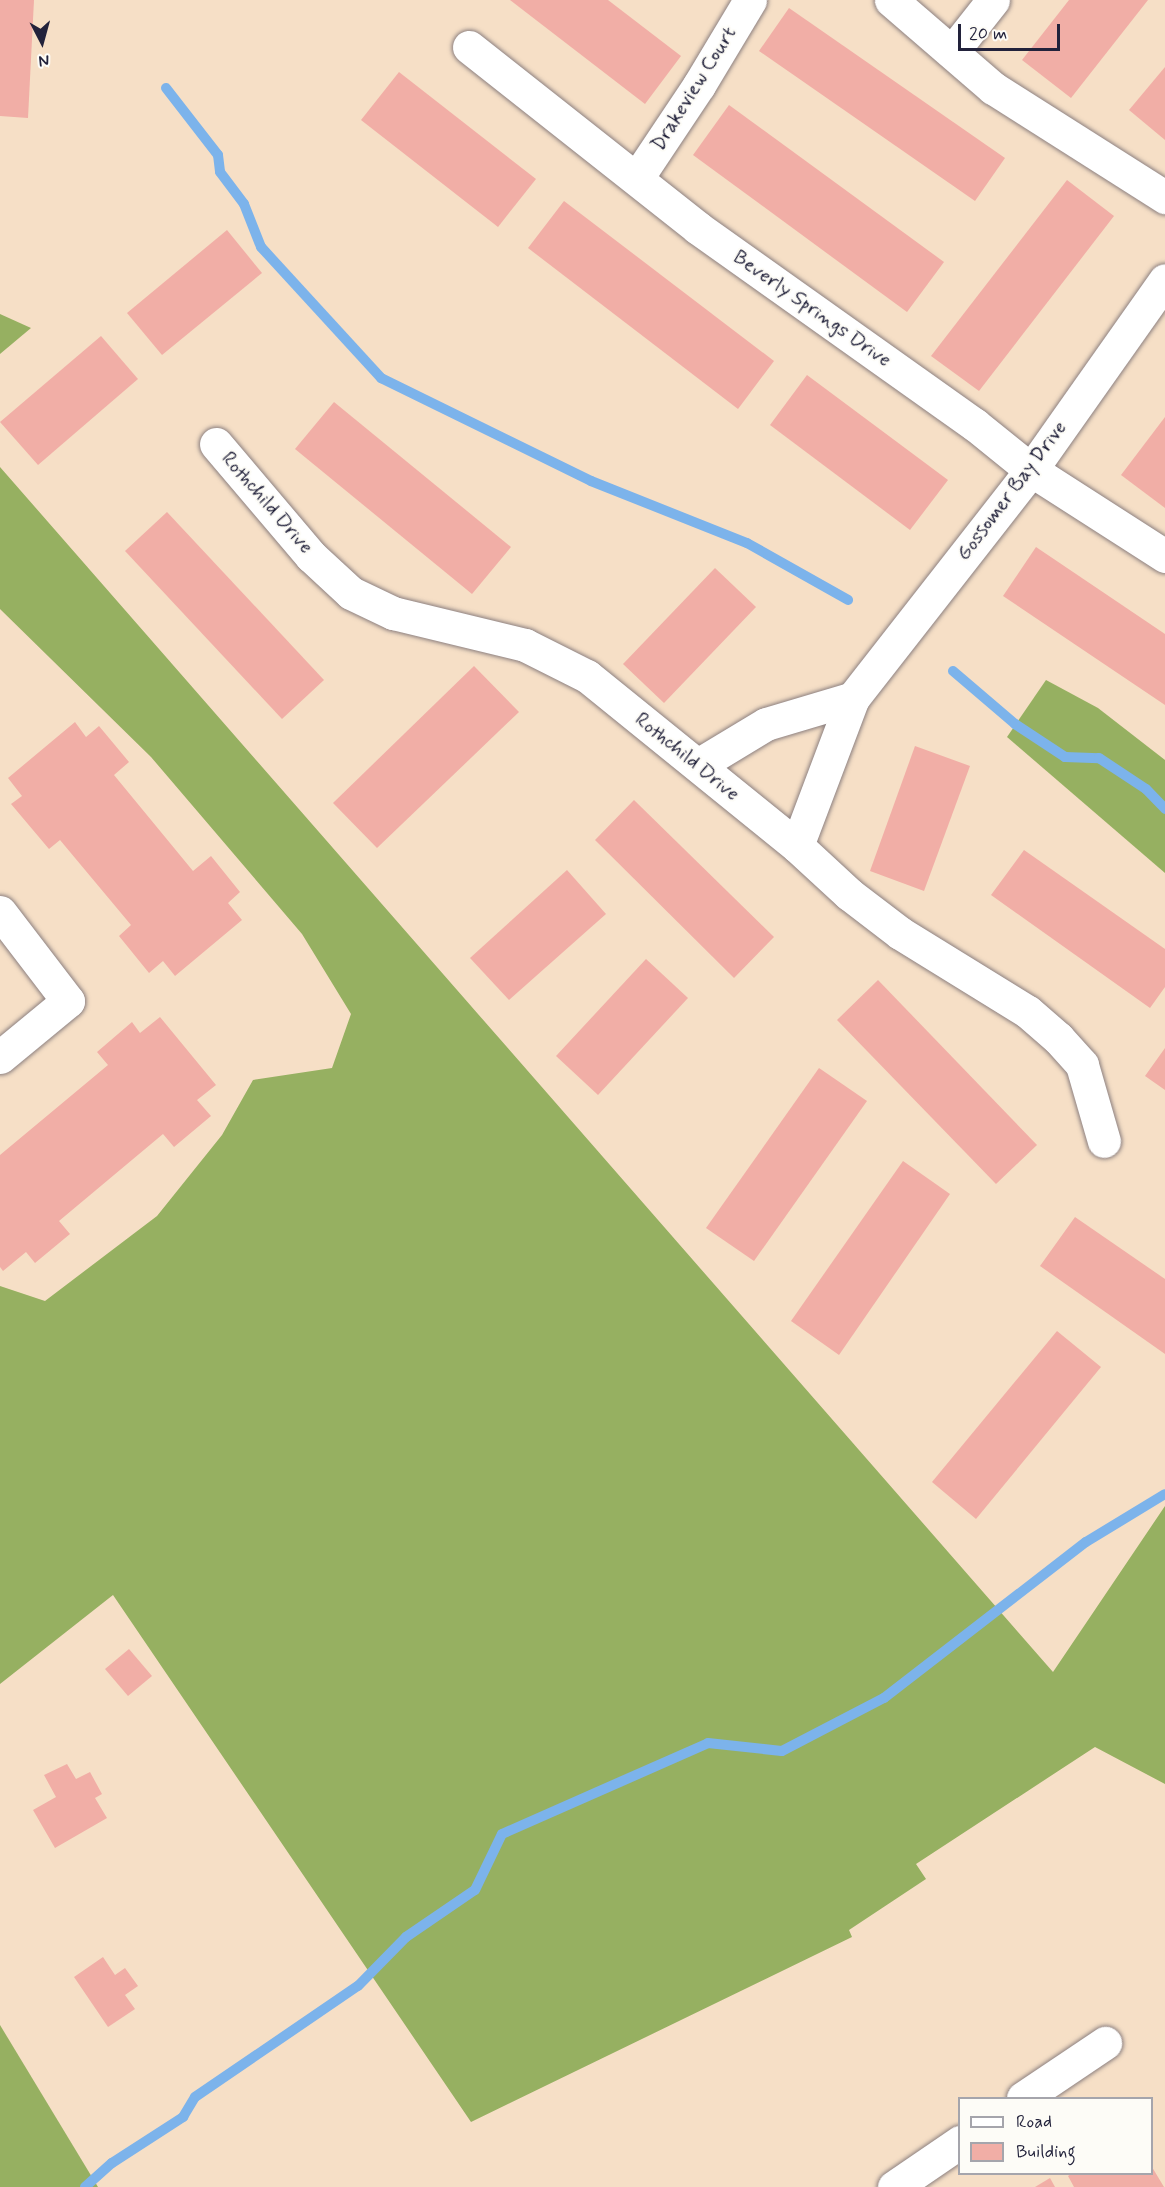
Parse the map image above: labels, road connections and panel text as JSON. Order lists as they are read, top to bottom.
{
  "streets": {
    "street": [
      "Drakeview Court",
      "Beverly Springs Drive",
      "Gossomer Bay Drive",
      "Rothchild Drive"
    ]
  },
  "crossings": [
    ["Drakeview Court", "Beverly Springs Drive"],
    ["Beverly Springs Drive", "Gossomer Bay Drive"],
    ["Gossomer Bay Drive", "Rothchild Drive"]
  ],
  "legend": ["Road", "Building"],
  "scale_bar": "20 m",
  "north": "bottom"
}
